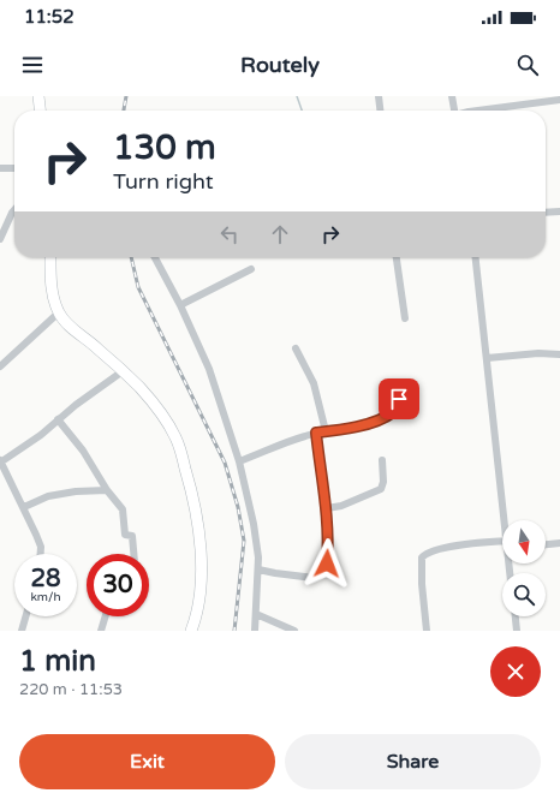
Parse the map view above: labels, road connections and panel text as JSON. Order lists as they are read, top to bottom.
{
  "north": "bottom",
  "page": {
    "status": "11:52",
    "header": "Routely",
    "turn": ["130 m", "Turn right"],
    "speed": "28 km/h",
    "limit": "30",
    "heading": ["1 min", "220 m · 11:53"],
    "buttons": ["Exit", "Share"]
  }
}
